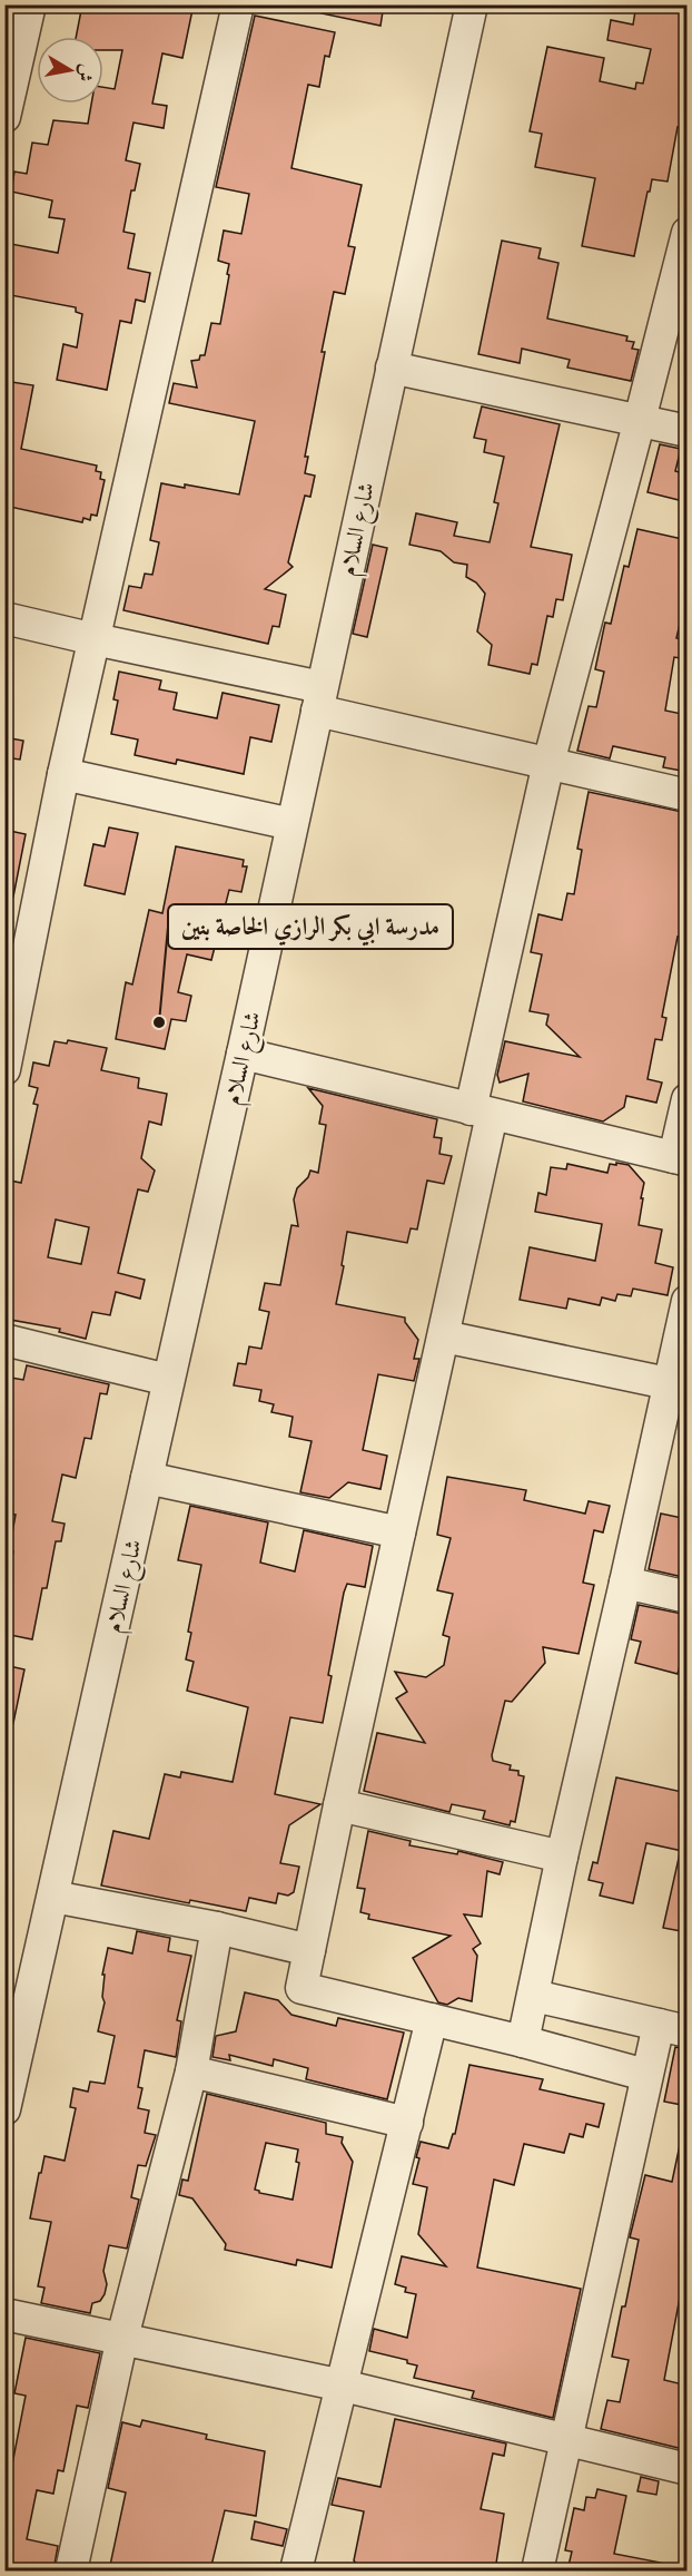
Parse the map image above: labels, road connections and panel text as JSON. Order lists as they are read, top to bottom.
{
  "streets": {
    "street": ["شارع السلام"]
  },
  "places": ["مدرسة ابي بكر الرازي الخاصة بنين"],
  "north": "right"
}
